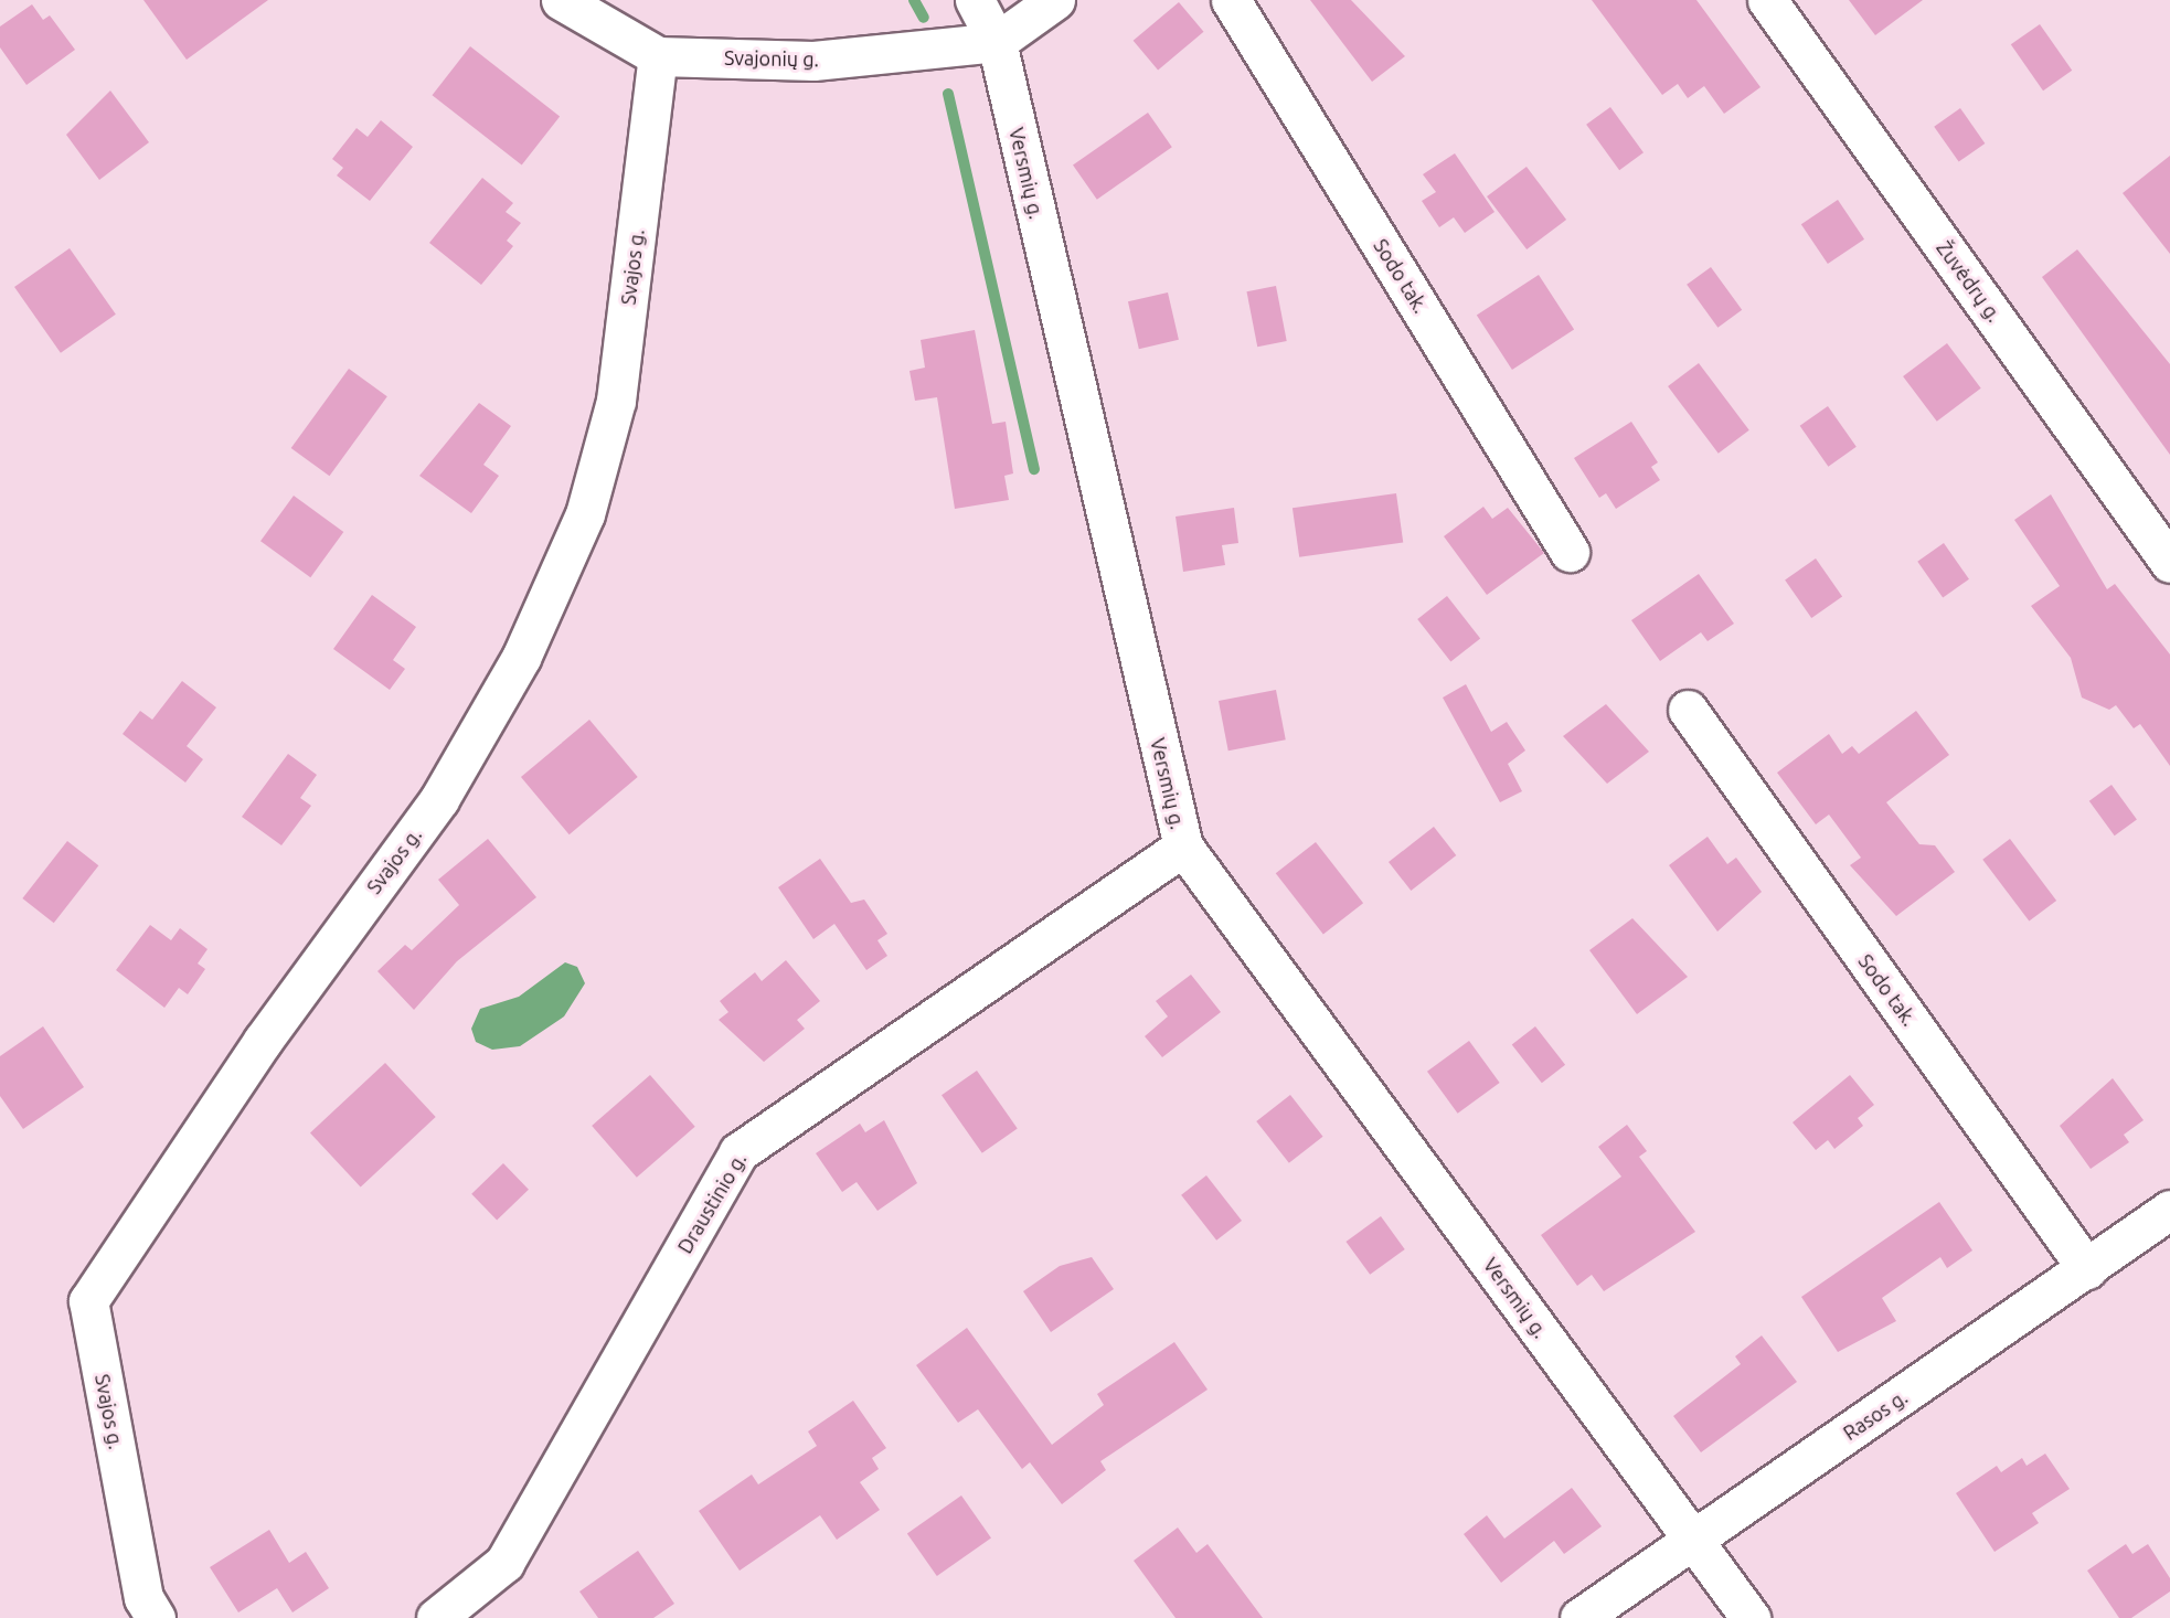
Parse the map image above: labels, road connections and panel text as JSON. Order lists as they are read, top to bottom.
{
  "streets": {
    "street": [
      "Svajonių g.",
      "Versmių g.",
      "Svajos g.",
      "Sodo tak.",
      "Žuvėdrų g.",
      "Draustinio g.",
      "Rasos g."
    ]
  },
  "crossings": [
    ["Svajonių g.", "Versmių g."],
    ["Svajonių g.", "Svajos g."],
    ["Versmių g.", "Draustinio g."],
    ["Versmių g.", "Rasos g."],
    ["Sodo tak.", "Rasos g."]
  ]
}
